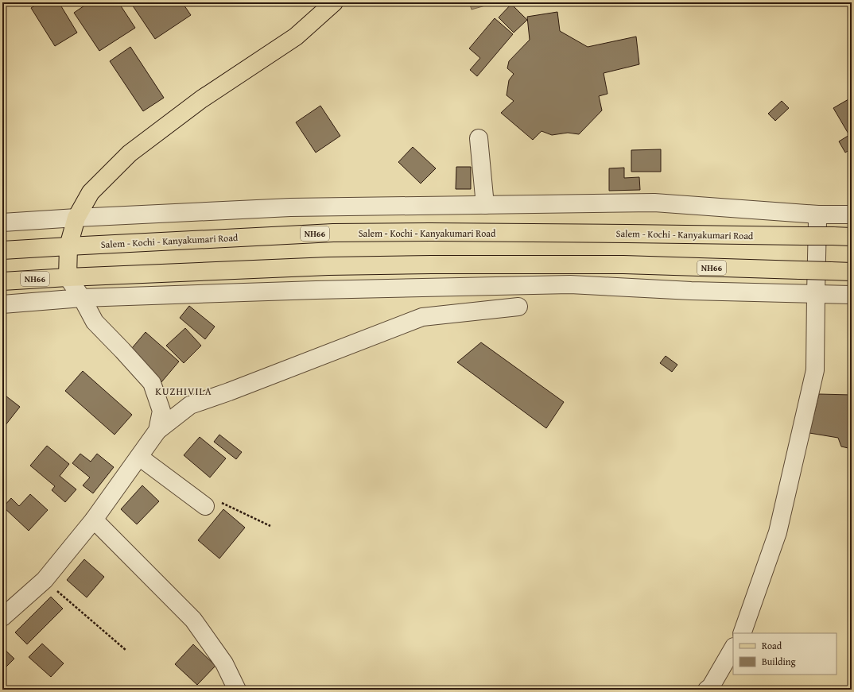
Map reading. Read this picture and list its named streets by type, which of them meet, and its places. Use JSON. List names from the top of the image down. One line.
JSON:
{"streets":{"main road":["Salem - Kochi - Kanyakumari Road","NH66"]},"districts":["KUZHIVILA"],"legend":["Road","Building"]}
